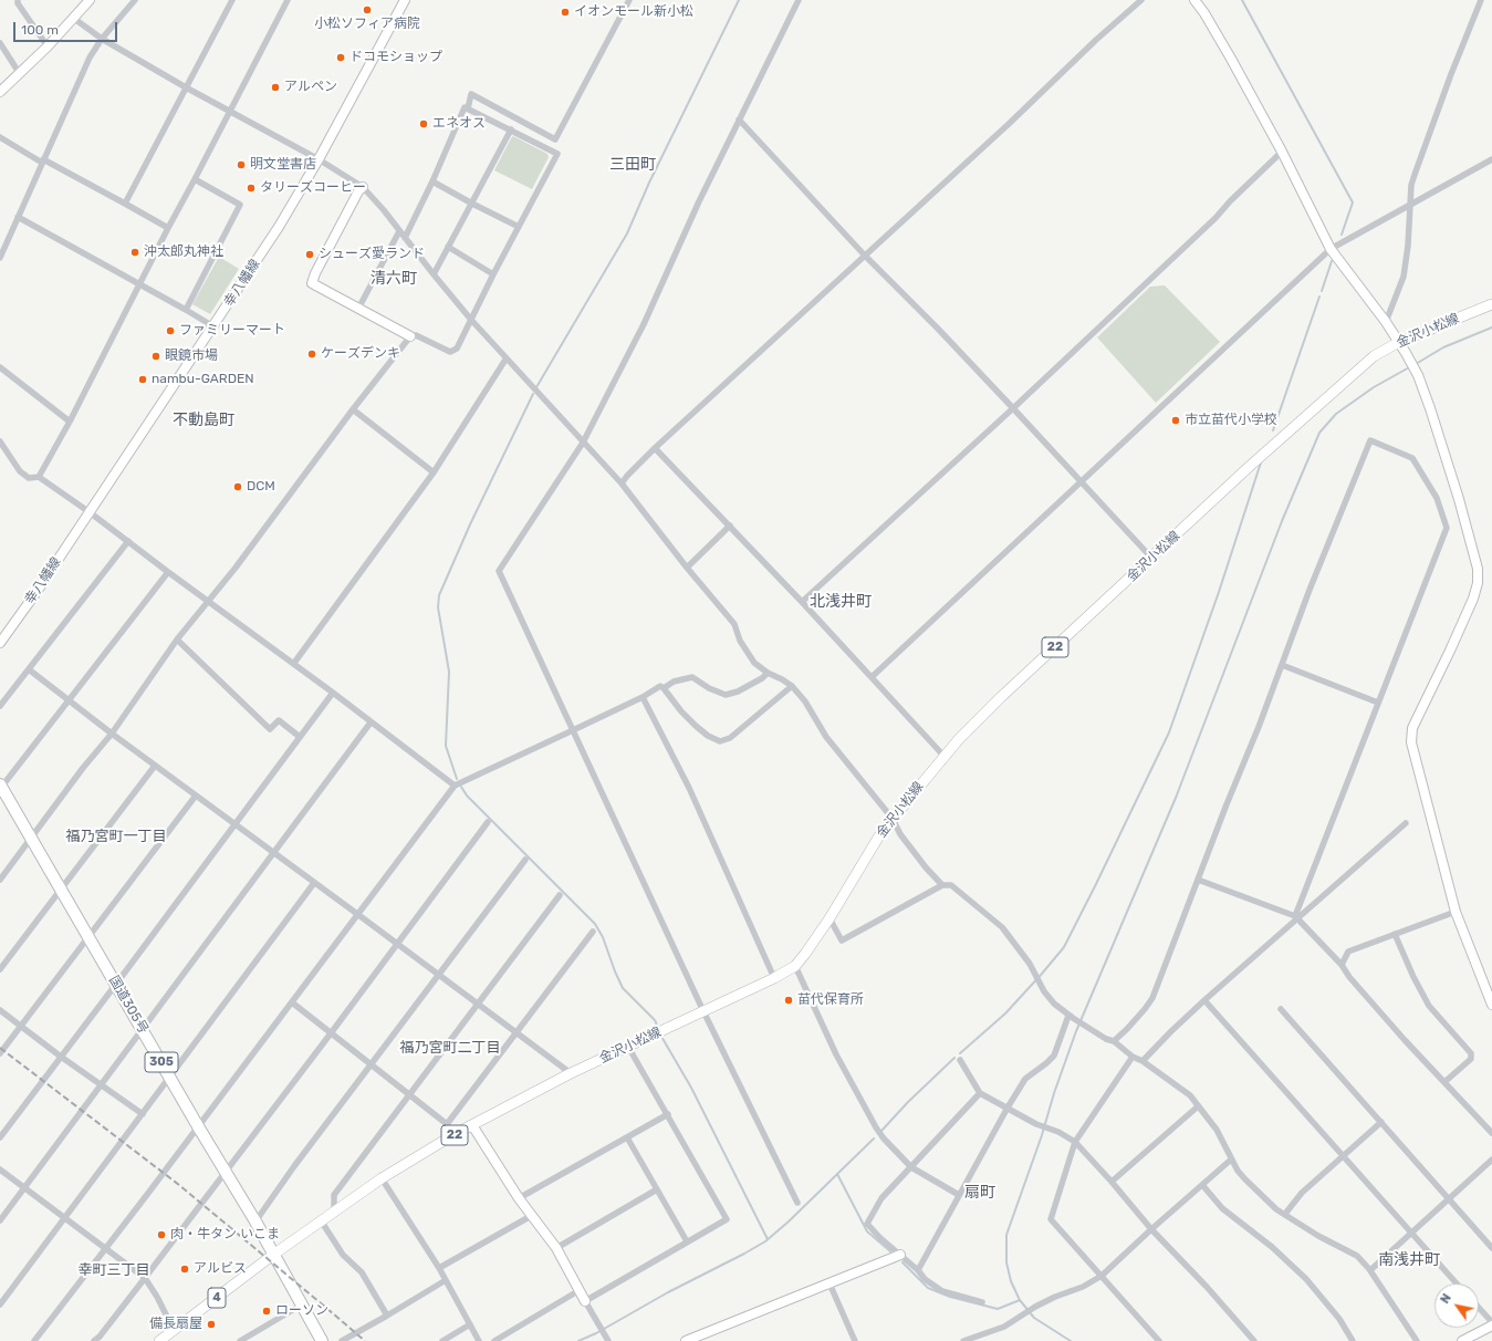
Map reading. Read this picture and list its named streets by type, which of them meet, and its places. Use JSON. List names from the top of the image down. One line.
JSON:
{"streets":{"highway":["国道305号","305"],"main road":["金沢小松線","22","4"],"street":["幸八幡線"]},"crossings":[["金沢小松線","国道305号"],["金沢小松線","4"],["国道305号","4"]],"districts":["三田町","清六町","不動島町","北浅井町","福乃宮町一丁目","福乃宮町二丁目","扇町","南浅井町","幸町三丁目"],"places":["小松ソフィア病院","イオンモール新小松","ドコモショップ","アルペン","エネオス","明文堂書店","タリーズコーヒー","沖太郎丸神社","シューズ愛ランド","ファミリーマート","ケーズデンキ","眼鏡市場","nambu-GARDEN","市立苗代小学校","DCM","苗代保育所","肉・牛タン いこま","アルビス","ローソン","備長扇屋"],"scale_bar":"100 m","north":"top left"}
